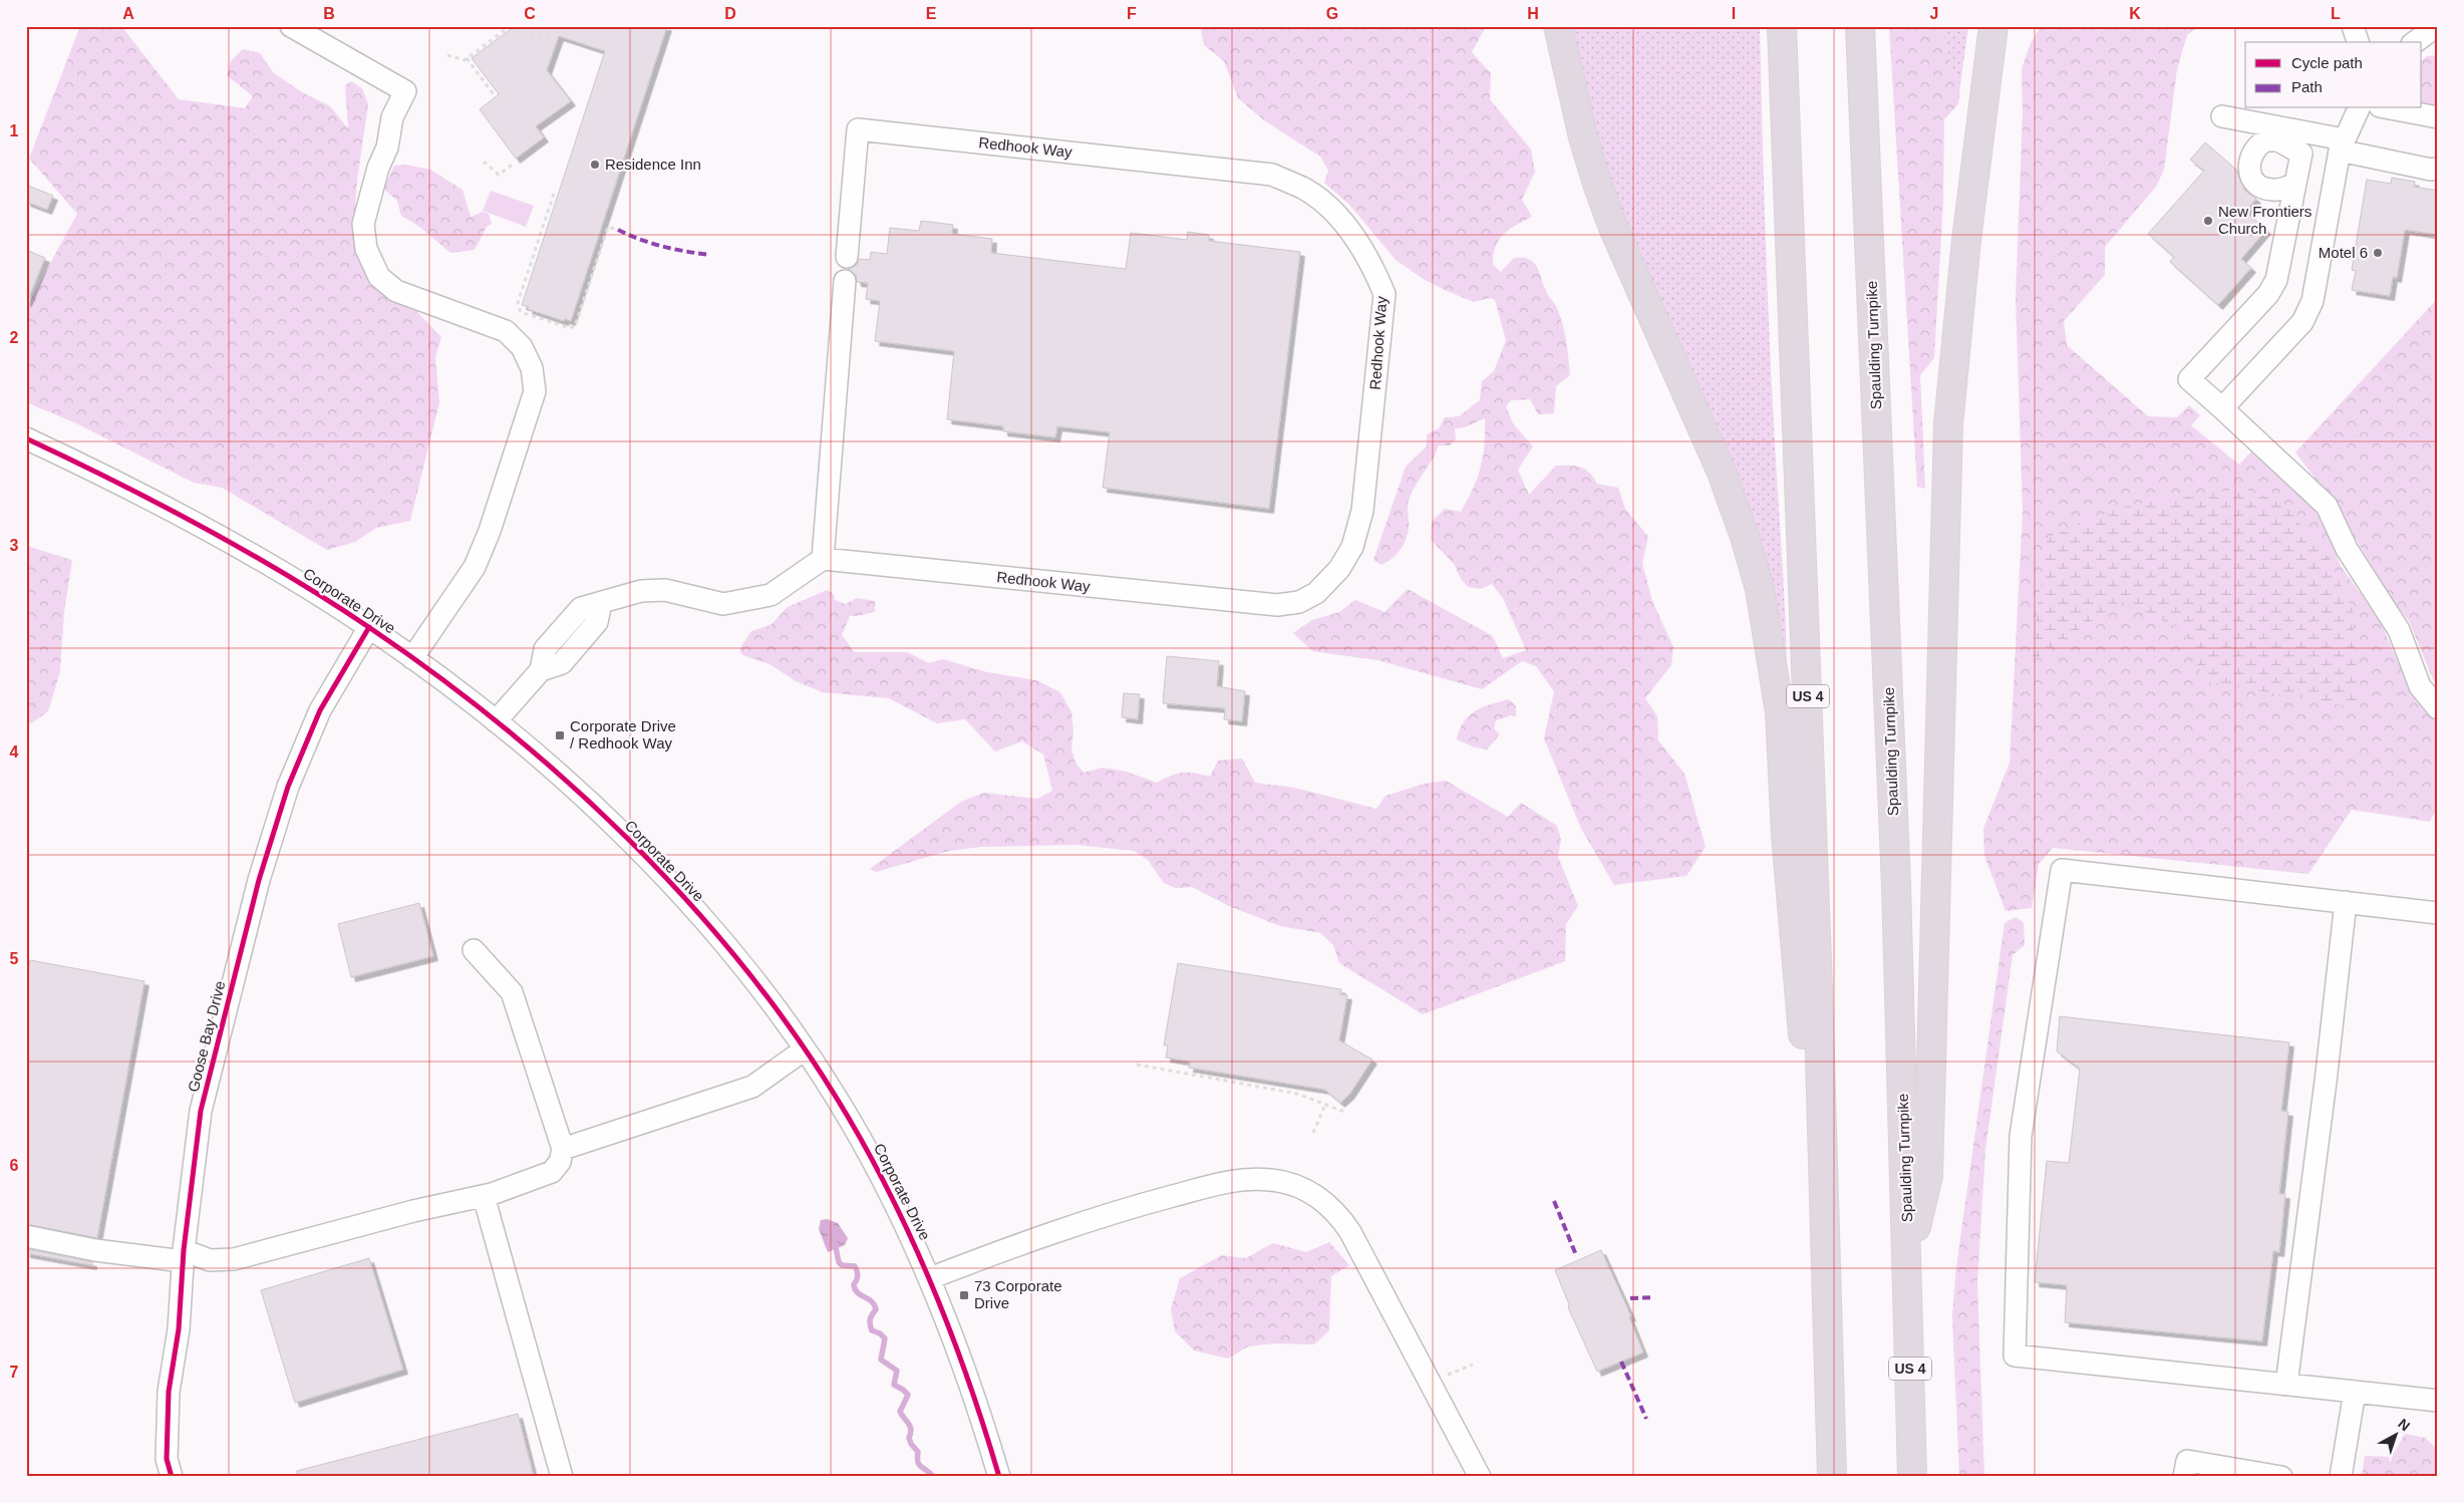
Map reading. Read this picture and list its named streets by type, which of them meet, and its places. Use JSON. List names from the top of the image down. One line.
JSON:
{"streets":{"highway":["Spaulding Turnpike","US 4"],"street":["Redhook Way","Corporate Drive","Goose Bay Drive"]},"crossings":[["Corporate Drive","Goose Bay Drive"]],"places":{"other":["Residence Inn","New Frontiers Church","Motel 6"],"transit":["Corporate Drive / Redhook Way","73 Corporate Drive"]},"legend":["Cycle path","Path"],"north":"top right","grid":{"columns":["A","B","C","D","E","F","G","H","I","J","K","L"],"rows":["1","2","3","4","5","6","7"]}}
